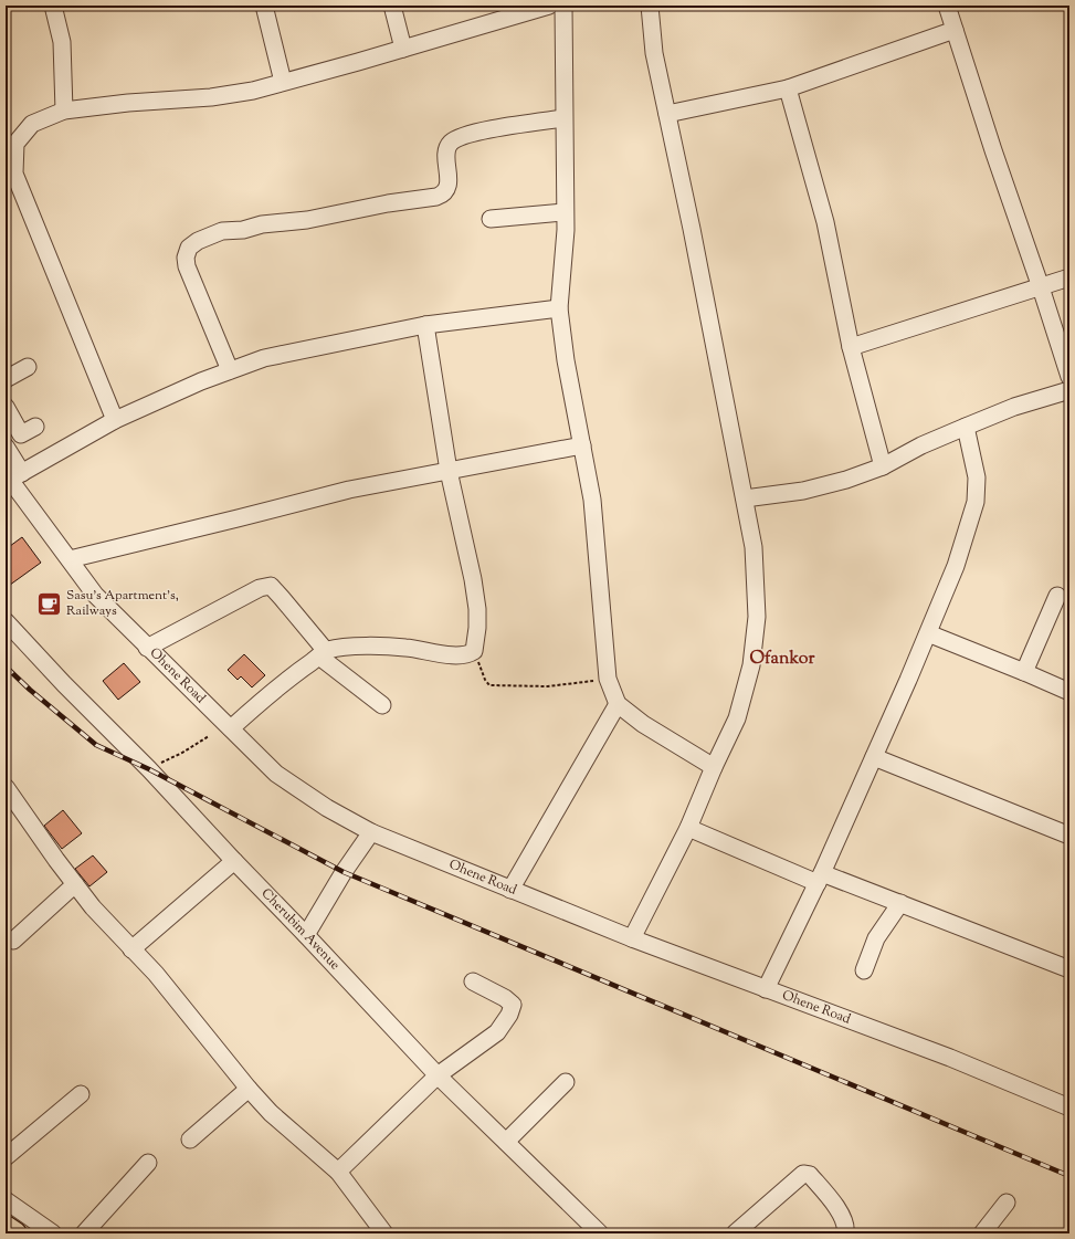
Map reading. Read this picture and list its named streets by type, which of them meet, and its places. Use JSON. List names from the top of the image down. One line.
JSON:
{"streets":{"street":["Ohene Road","Cherubim Avenue"]},"districts":["Ofankor"],"places":{"cafe":["Sasu's Apartment's, Railways"]}}
